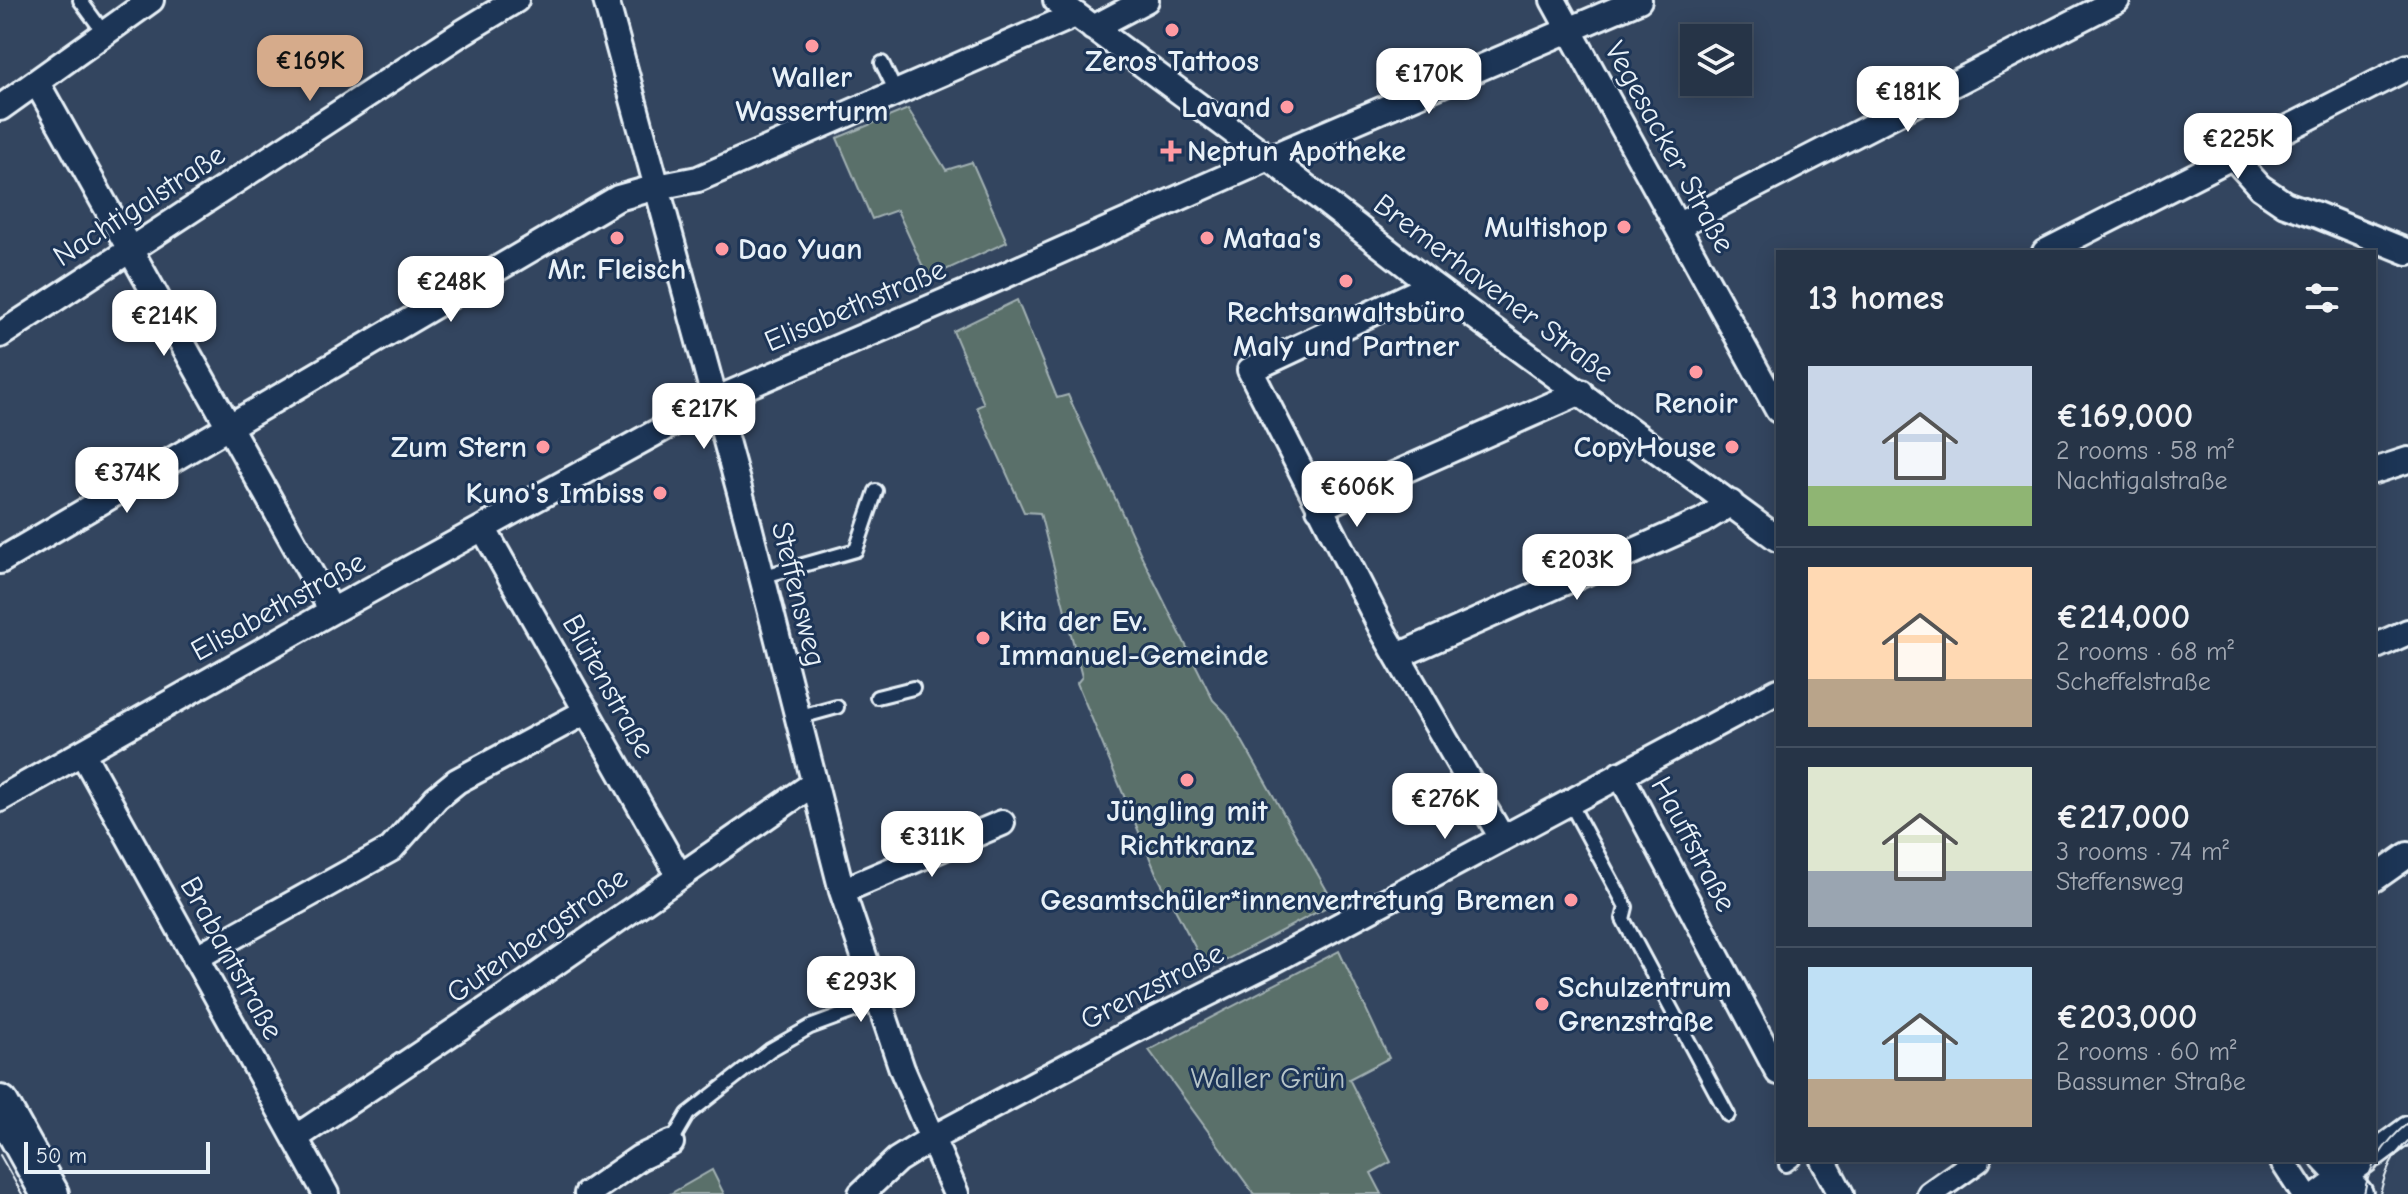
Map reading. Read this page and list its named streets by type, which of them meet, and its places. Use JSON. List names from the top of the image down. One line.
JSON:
{"streets":{"street":["Vegesacker Straße","Nachtigalstraße","Bremerhavener Straße","Elisabethstraße","Steffensweg","Blütenstraße","Hauffstraße","Gutenbergstraße","Brabantstraße","Grenzstraße"]},"crossings":[["Vegesacker Straße","Elisabethstraße"],["Bremerhavener Straße","Elisabethstraße"],["Elisabethstraße","Steffensweg"],["Elisabethstraße","Blütenstraße"],["Elisabethstraße","Brabantstraße"],["Steffensweg","Gutenbergstraße"],["Steffensweg","Grenzstraße"],["Blütenstraße","Gutenbergstraße"],["Hauffstraße","Grenzstraße"],["Gutenbergstraße","Brabantstraße"]],"parks":["Waller Grün"],"places":{"other":["Zeros Tattoos","Waller Wasserturm","Lavand","Multishop","Mr. Fleisch","Mataa's","Dao Yuan","Rechtsanwaltsbüro Maly und Partner","Renoir","Zum Stern","CopyHouse","Kuno's Imbiss","Kita der Ev. Immanuel-Gemeinde","Jüngling mit Richtkranz","Gesamtschüler*innenvertretung Bremen","Schulzentrum Grenzstraße"],"health":["Neptun Apotheke"]},"scale_bar":"50 m","page":{"price":["€169K","€170K","€181K","€225K","€248K","€214K","€217K","€374K","€606K","€203K","€276K","€311K","€293K"],"heading":"13 homes","list":[{"name":"€169,000","note":"2 rooms · 58 m² · Nachtigalstraße"},{"name":"€214,000","note":"2 rooms · 68 m² · Scheffelstraße"},{"name":"€217,000","note":"3 rooms · 74 m² · Steffensweg"},{"name":"€203,000","note":"2 rooms · 60 m² · Bassumer Straße"}],"scale":"50 m"}}
